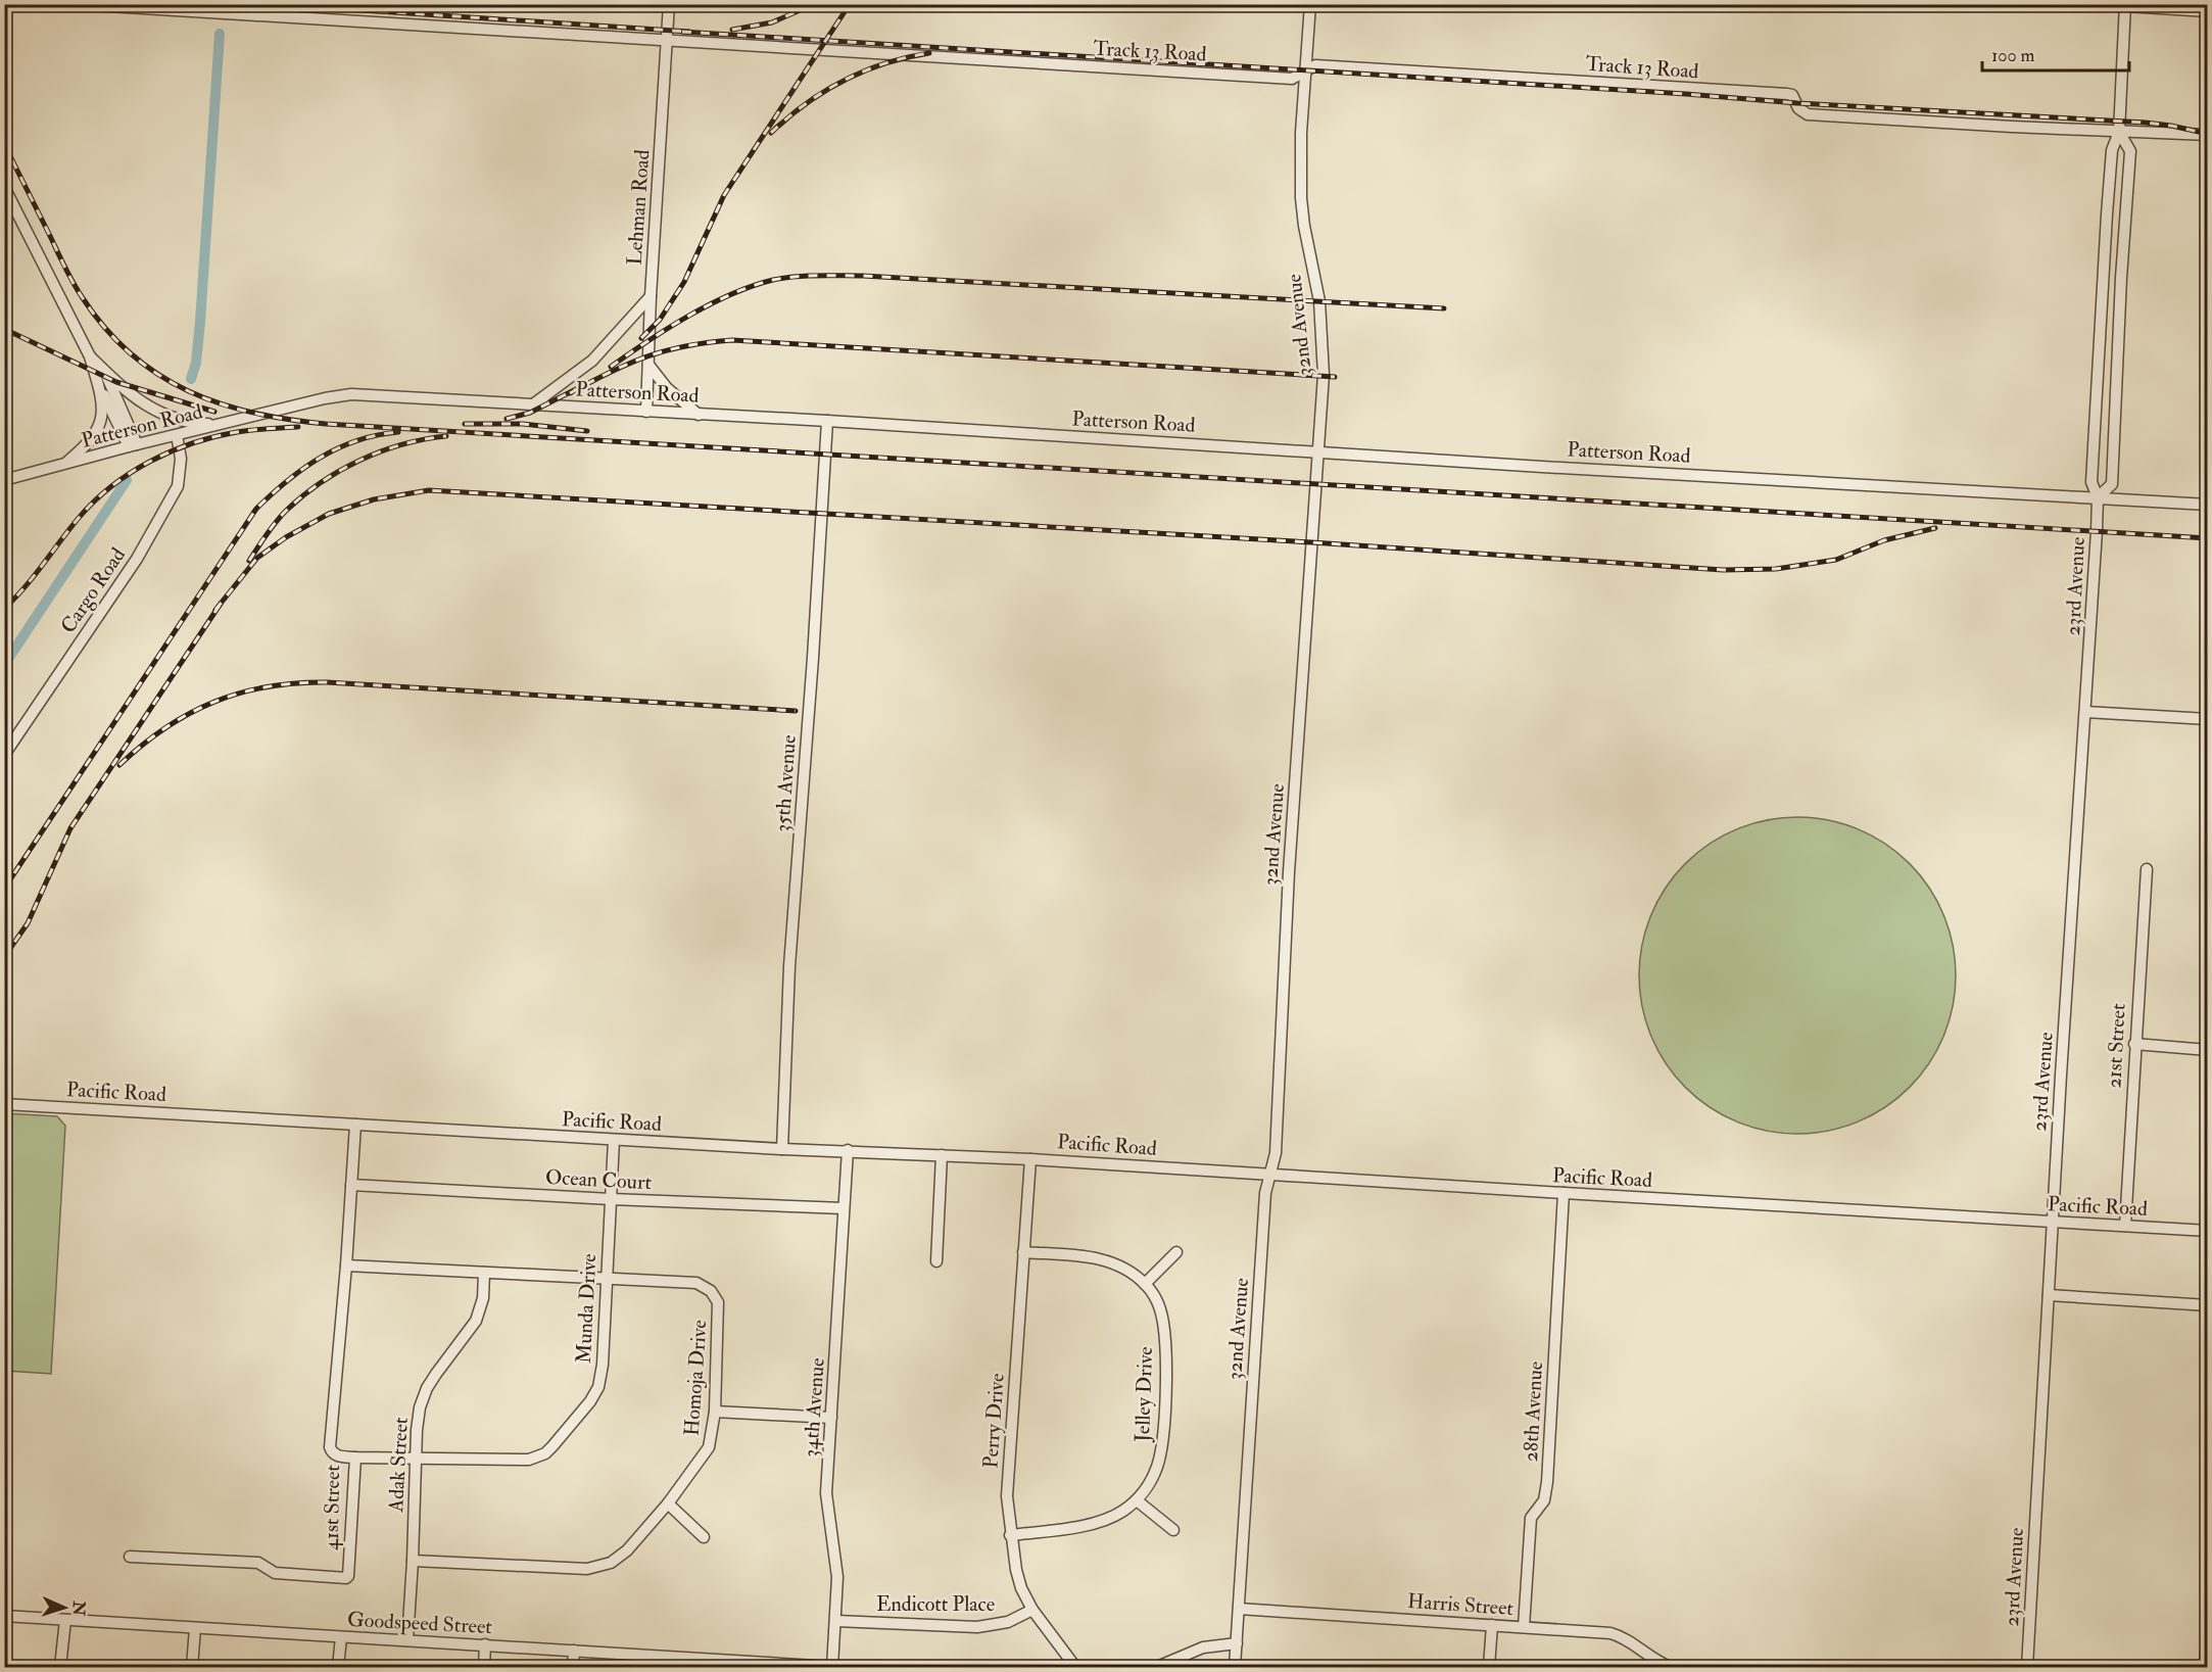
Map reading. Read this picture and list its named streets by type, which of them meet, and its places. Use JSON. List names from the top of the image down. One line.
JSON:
{"streets":{"street":["Track 13 Road","Lehman Road","32nd Avenue","Patterson Road","23rd Avenue","Cargo Road","35th Avenue","21st Street","Pacific Road","Ocean Court","Munda Drive","Homoja Drive","Jelley Drive","34th Avenue","28th Avenue","Perry Drive","Adak Street","41st Street","Endicott Place","Harris Street","Goodspeed Street"]},"crossings":[["Track 13 Road","Lehman Road"],["Track 13 Road","32nd Avenue"],["Track 13 Road","23rd Avenue"],["Lehman Road","Patterson Road"],["32nd Avenue","Patterson Road"],["32nd Avenue","Pacific Road"],["32nd Avenue","Harris Street"],["Patterson Road","23rd Avenue"],["Patterson Road","Cargo Road"],["Patterson Road","35th Avenue"],["23rd Avenue","Pacific Road"],["35th Avenue","Pacific Road"],["21st Street","Pacific Road"],["Pacific Road","Munda Drive"],["Pacific Road","34th Avenue"],["Pacific Road","28th Avenue"],["Pacific Road","Perry Drive"],["Pacific Road","41st Street"],["Ocean Court","Munda Drive"],["Ocean Court","34th Avenue"],["Ocean Court","41st Street"],["Munda Drive","Homoja Drive"],["Munda Drive","Adak Street"],["Munda Drive","41st Street"],["Homoja Drive","Adak Street"],["Homoja Drive","41st Street"],["Jelley Drive","Perry Drive"],["34th Avenue","Endicott Place"],["34th Avenue","Goodspeed Street"],["28th Avenue","Harris Street"],["Perry Drive","Endicott Place"],["Adak Street","Goodspeed Street"]],"scale_bar":"100 m","north":"right"}
